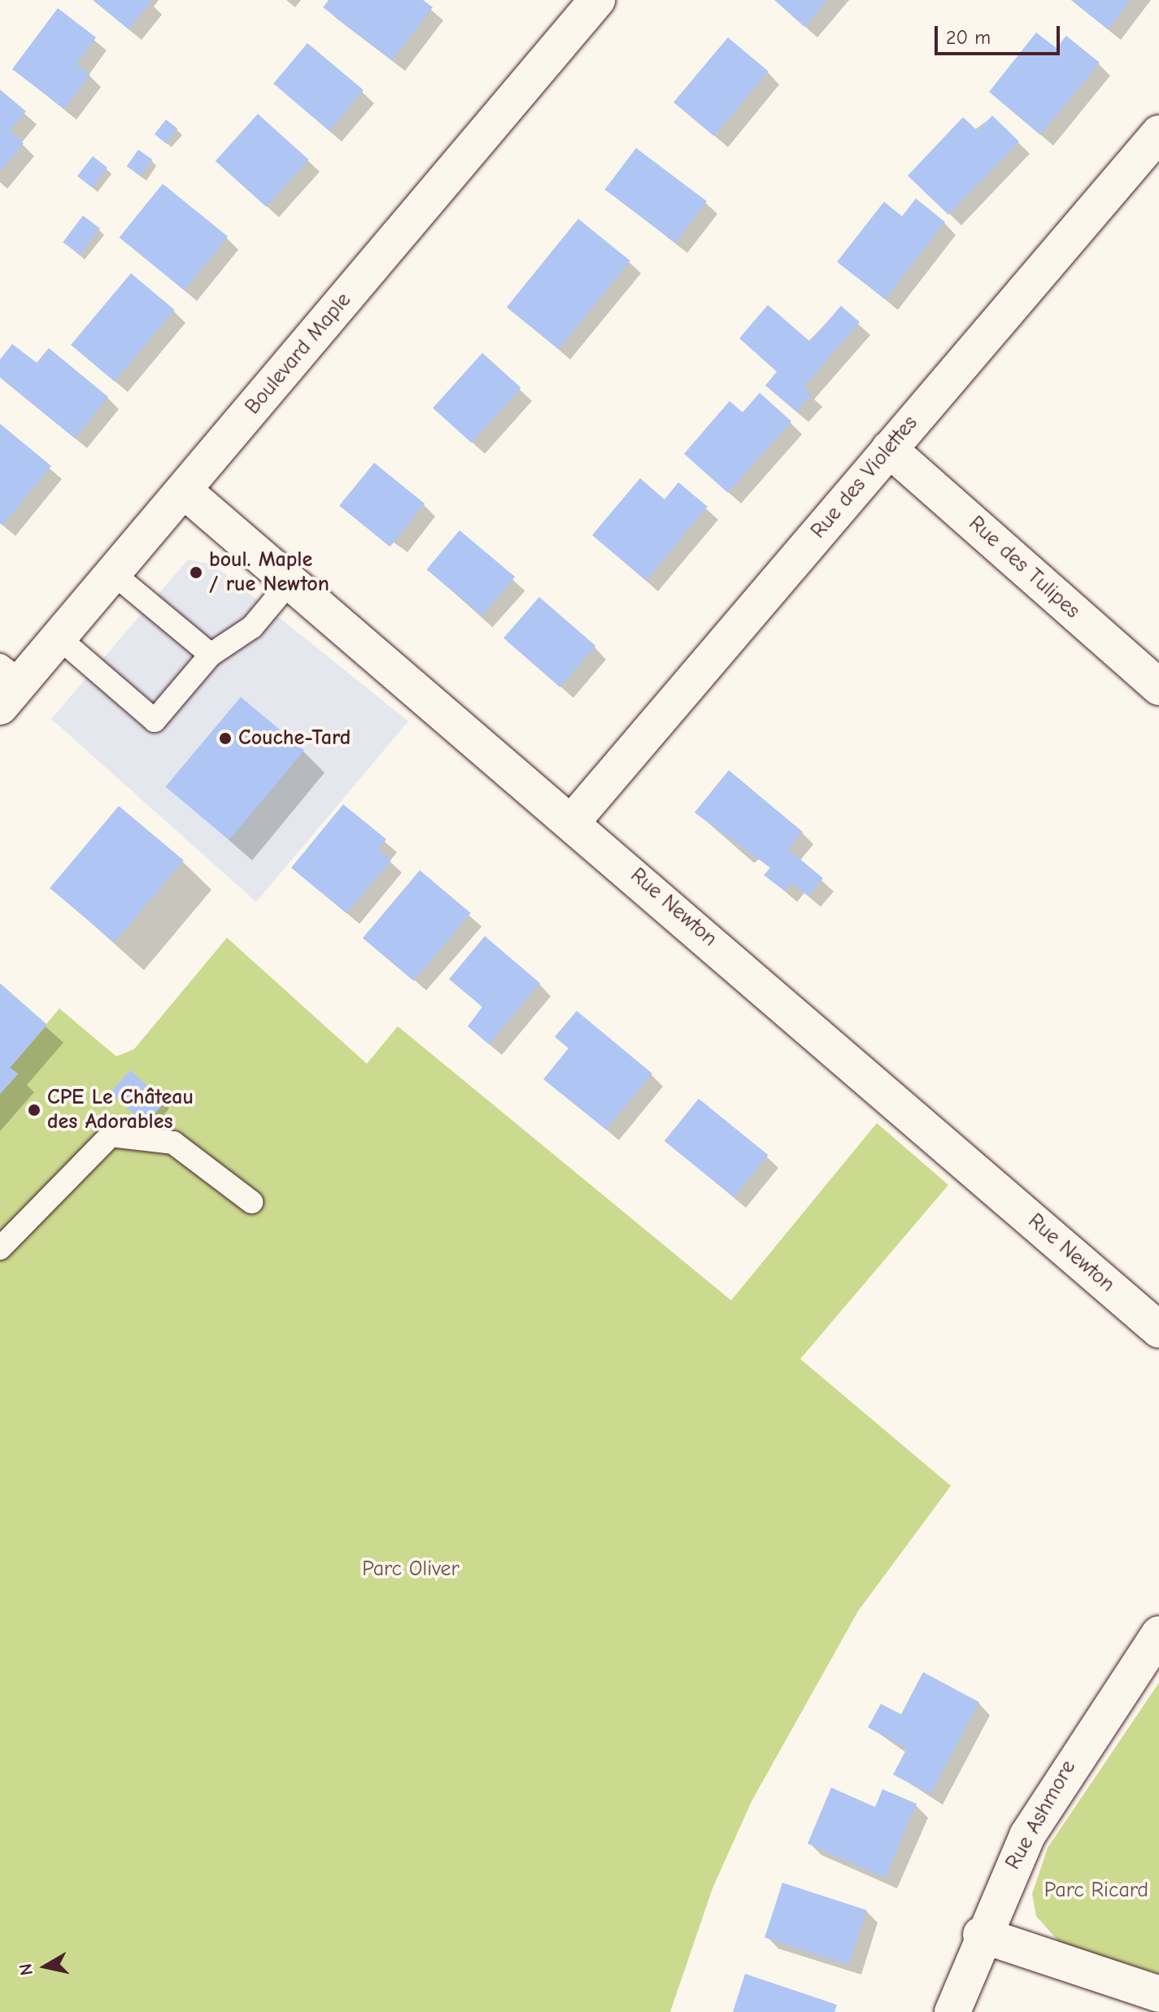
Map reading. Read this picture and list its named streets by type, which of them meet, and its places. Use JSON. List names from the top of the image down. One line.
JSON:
{"streets":{"street":["Boulevard Maple","Rue des Violettes","Rue des Tulipes","Rue Newton","Rue Ashmore"]},"crossings":[["Boulevard Maple","Rue Newton"],["Rue des Violettes","Rue des Tulipes"],["Rue des Violettes","Rue Newton"]],"parks":["Parc Oliver","Parc Ricard"],"places":["boul. Maple / rue Newton","Couche-Tard","CPE Le Château des Adorables"],"scale_bar":"20 m","north":"left"}
